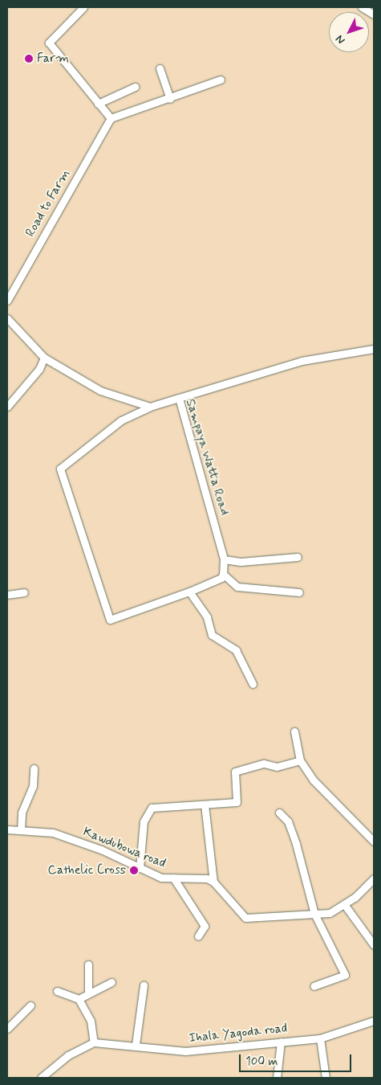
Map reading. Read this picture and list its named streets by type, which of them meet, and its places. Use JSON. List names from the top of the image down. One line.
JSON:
{"streets":{"street":["Road to Farm","Sampaya Watta Road","Kawdubowa road","Ihala Yagoda road"]},"places":["Farm","Cathelic Cross"],"scale_bar":"100 m","north":"bottom left"}
